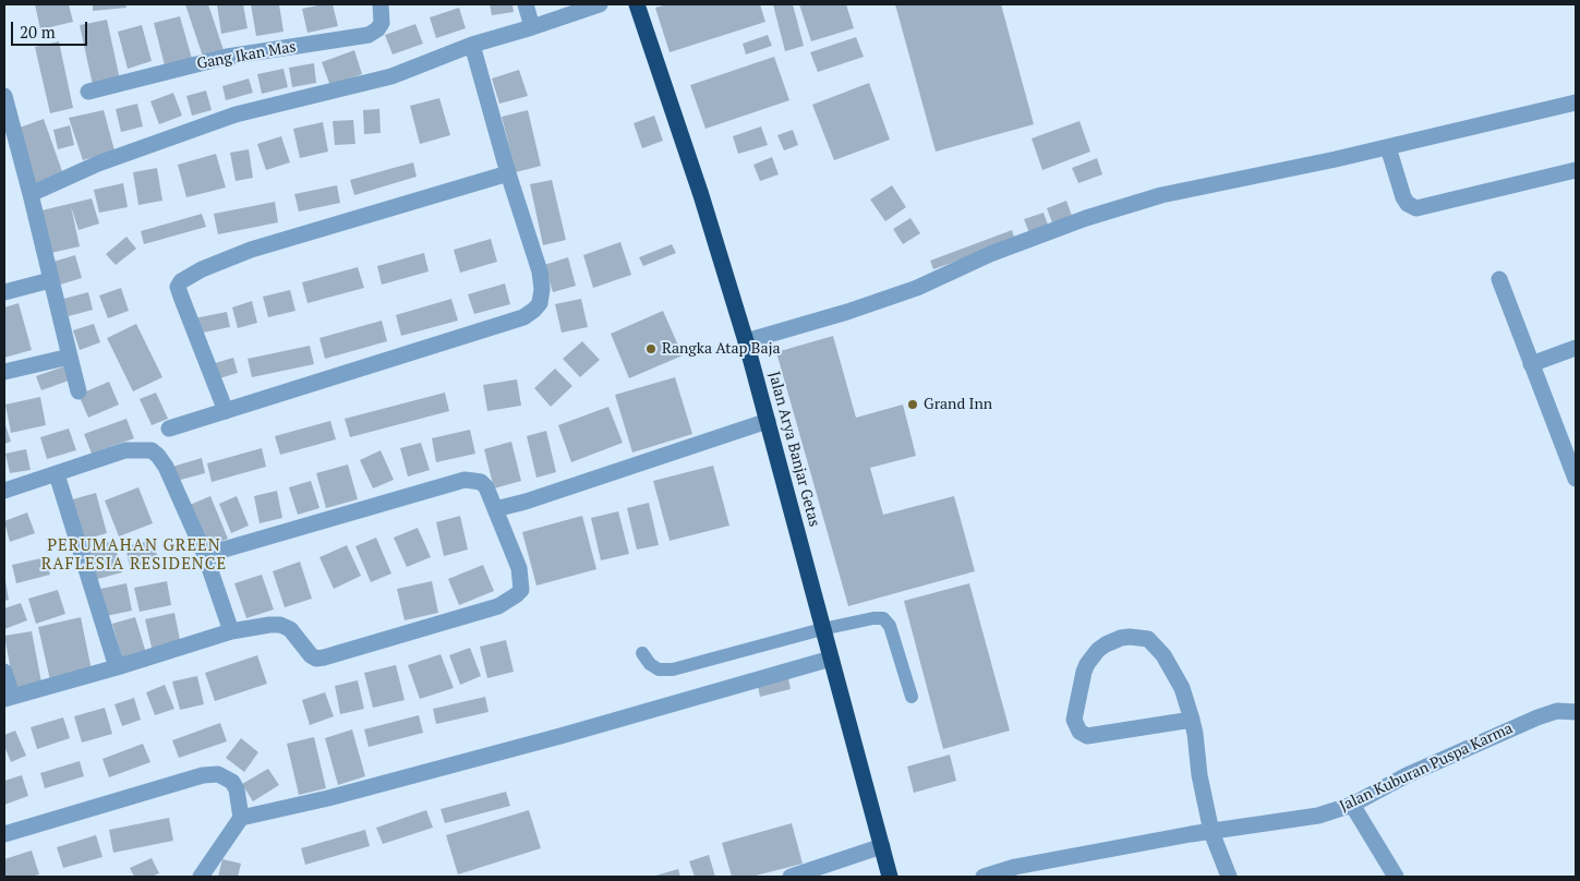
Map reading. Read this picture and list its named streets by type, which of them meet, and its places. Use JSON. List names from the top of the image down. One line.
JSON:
{"streets":{"highway":["Jalan Arya Banjar Getas"],"street":["Gang Ikan Mas","Jalan Kuburan Puspa Karma"]},"districts":["PERUMAHAN GREEN RAFLESIA RESIDENCE"],"places":["Rangka Atap Baja","Grand Inn"],"scale_bar":"20 m"}
